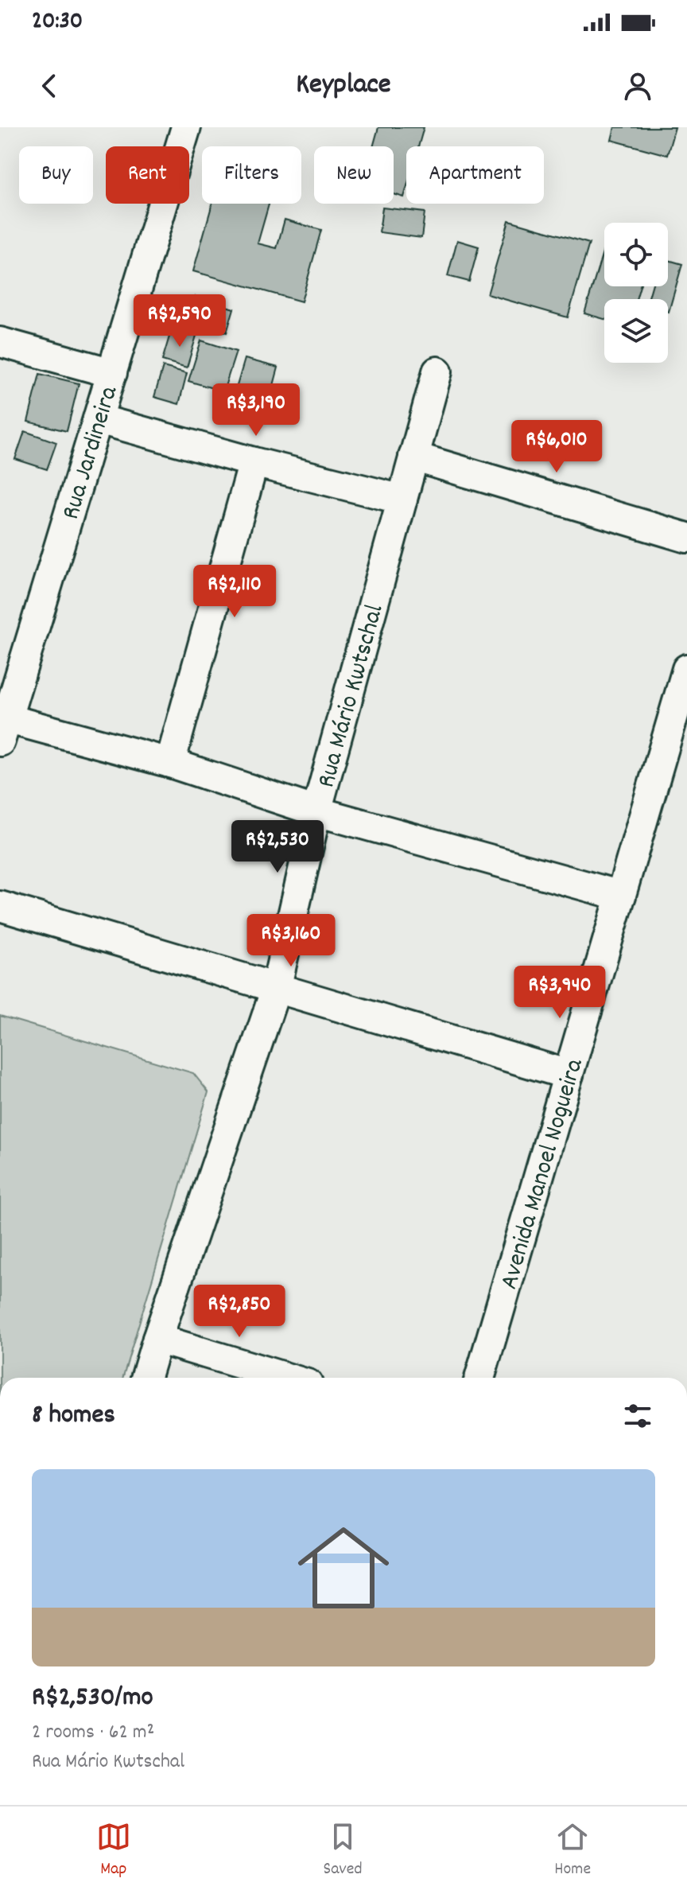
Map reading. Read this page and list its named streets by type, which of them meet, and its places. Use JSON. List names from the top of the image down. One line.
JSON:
{"streets":{"street":["Rua Jardineira","Rua Mário Kwtschal","Avenida Manoel Nogueira"]},"page":{"status":"20:30","header":"Keyplace","chip":["Buy","Rent","Filters","New","Apartment"],"price":["R$2,590","R$3,190","R$6,010","R$2,110","R$2,530","R$3,160","R$3,940","R$2,850"],"heading":"8 homes","list":[{"name":"R$2,530/mo","note":"2 rooms · 62 m² · Rua Mário Kwtschal"}],"tabs":["Map","Saved","Home"]}}
